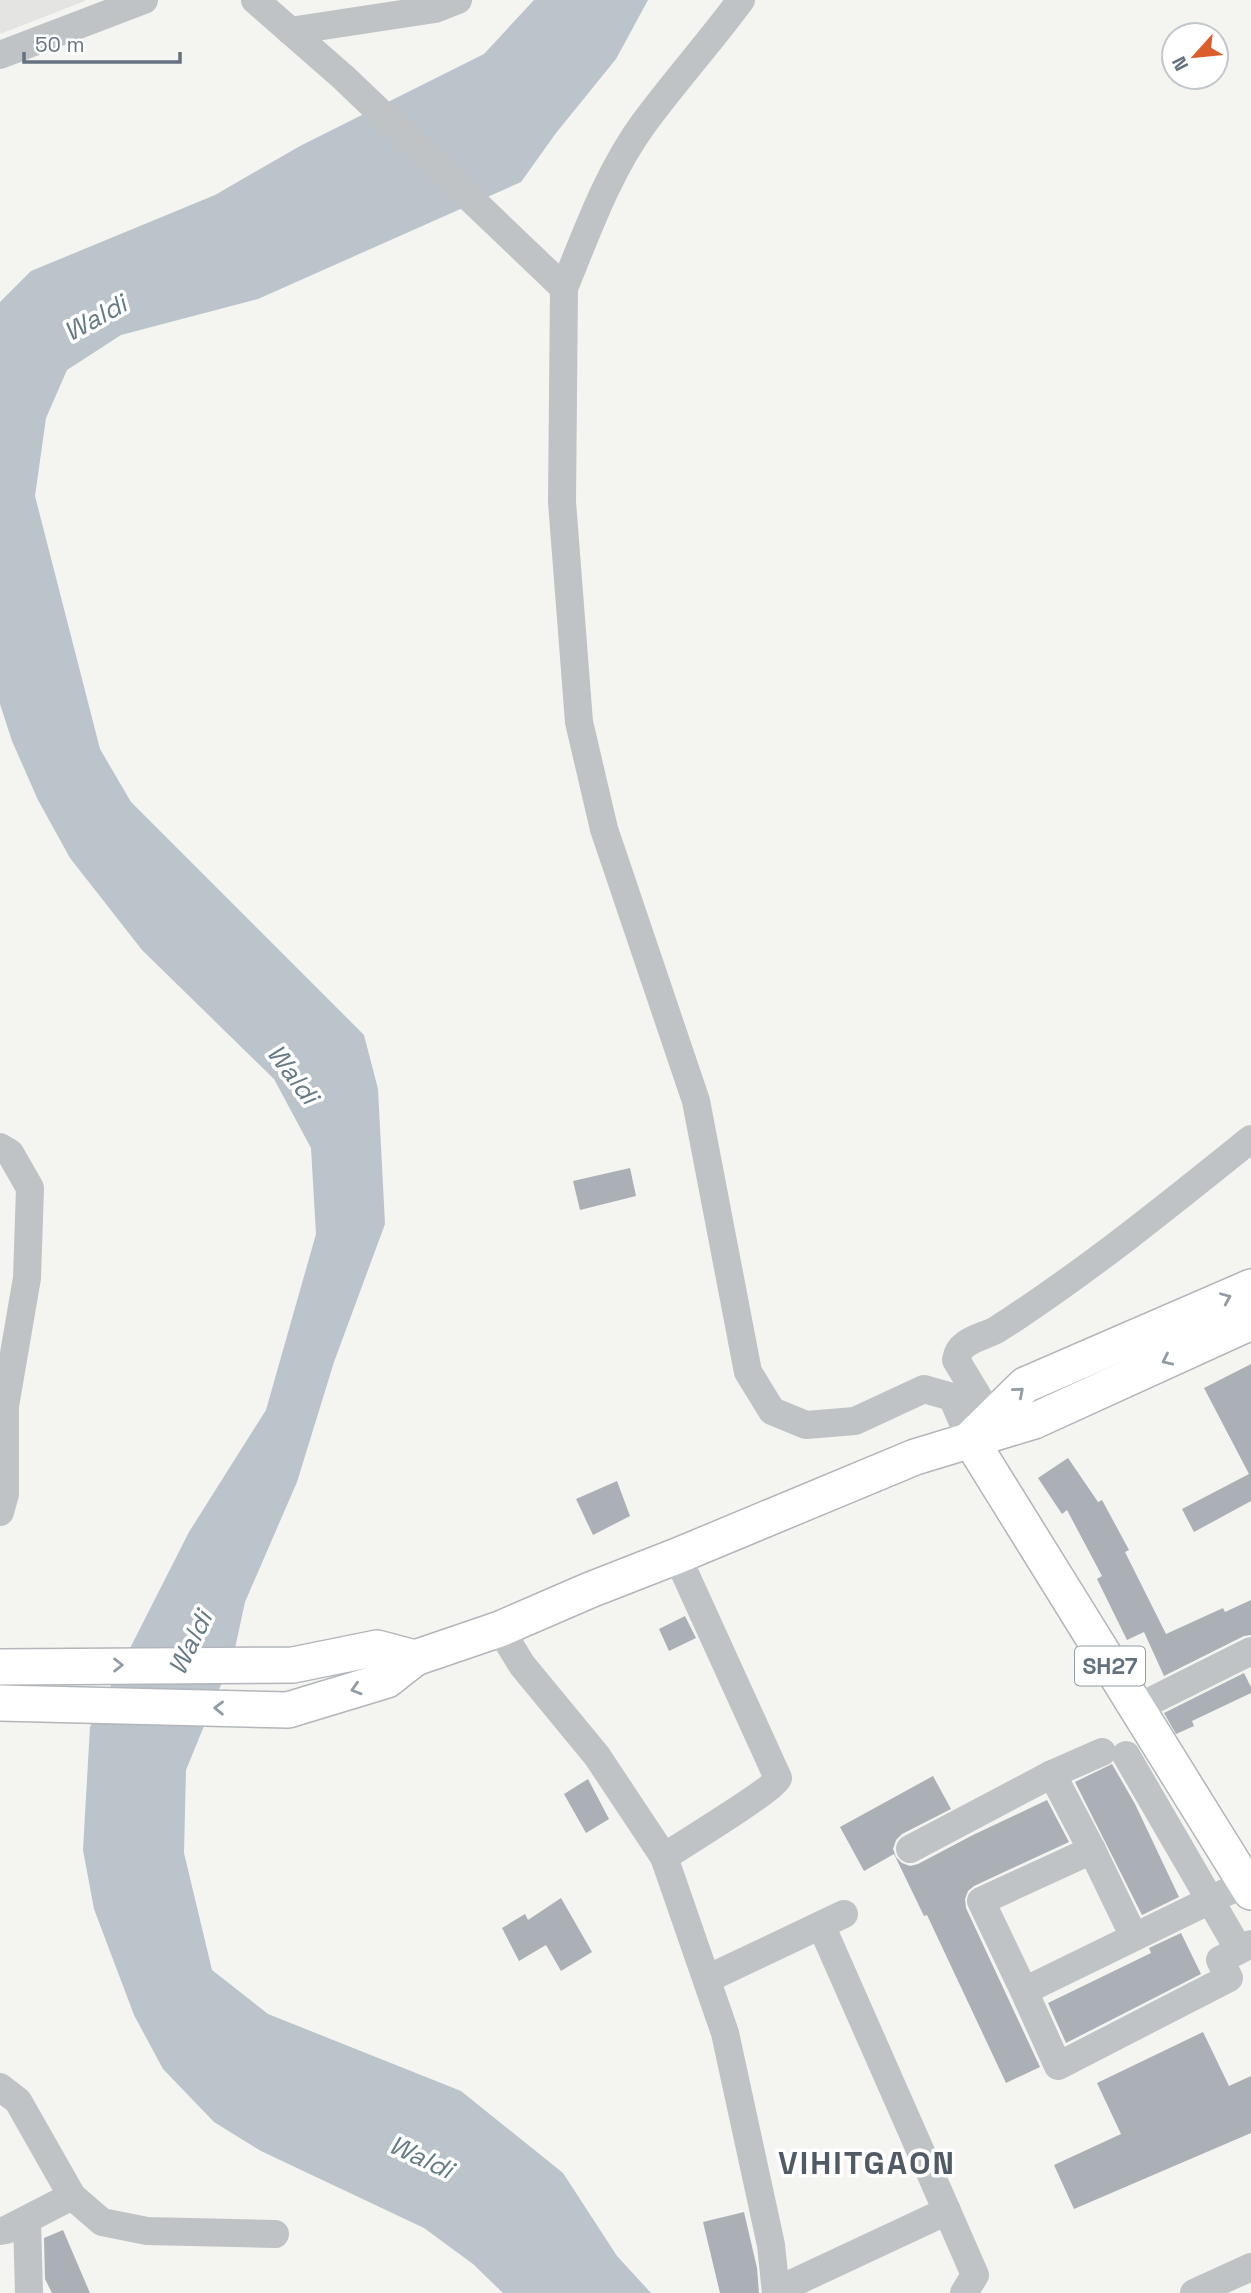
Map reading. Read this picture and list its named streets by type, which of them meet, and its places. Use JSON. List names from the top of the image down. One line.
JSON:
{"streets":{"main road":["SH27"]},"districts":["VIHITGAON"],"water":["Waldi"],"scale_bar":"50 m","north":"bottom left"}
